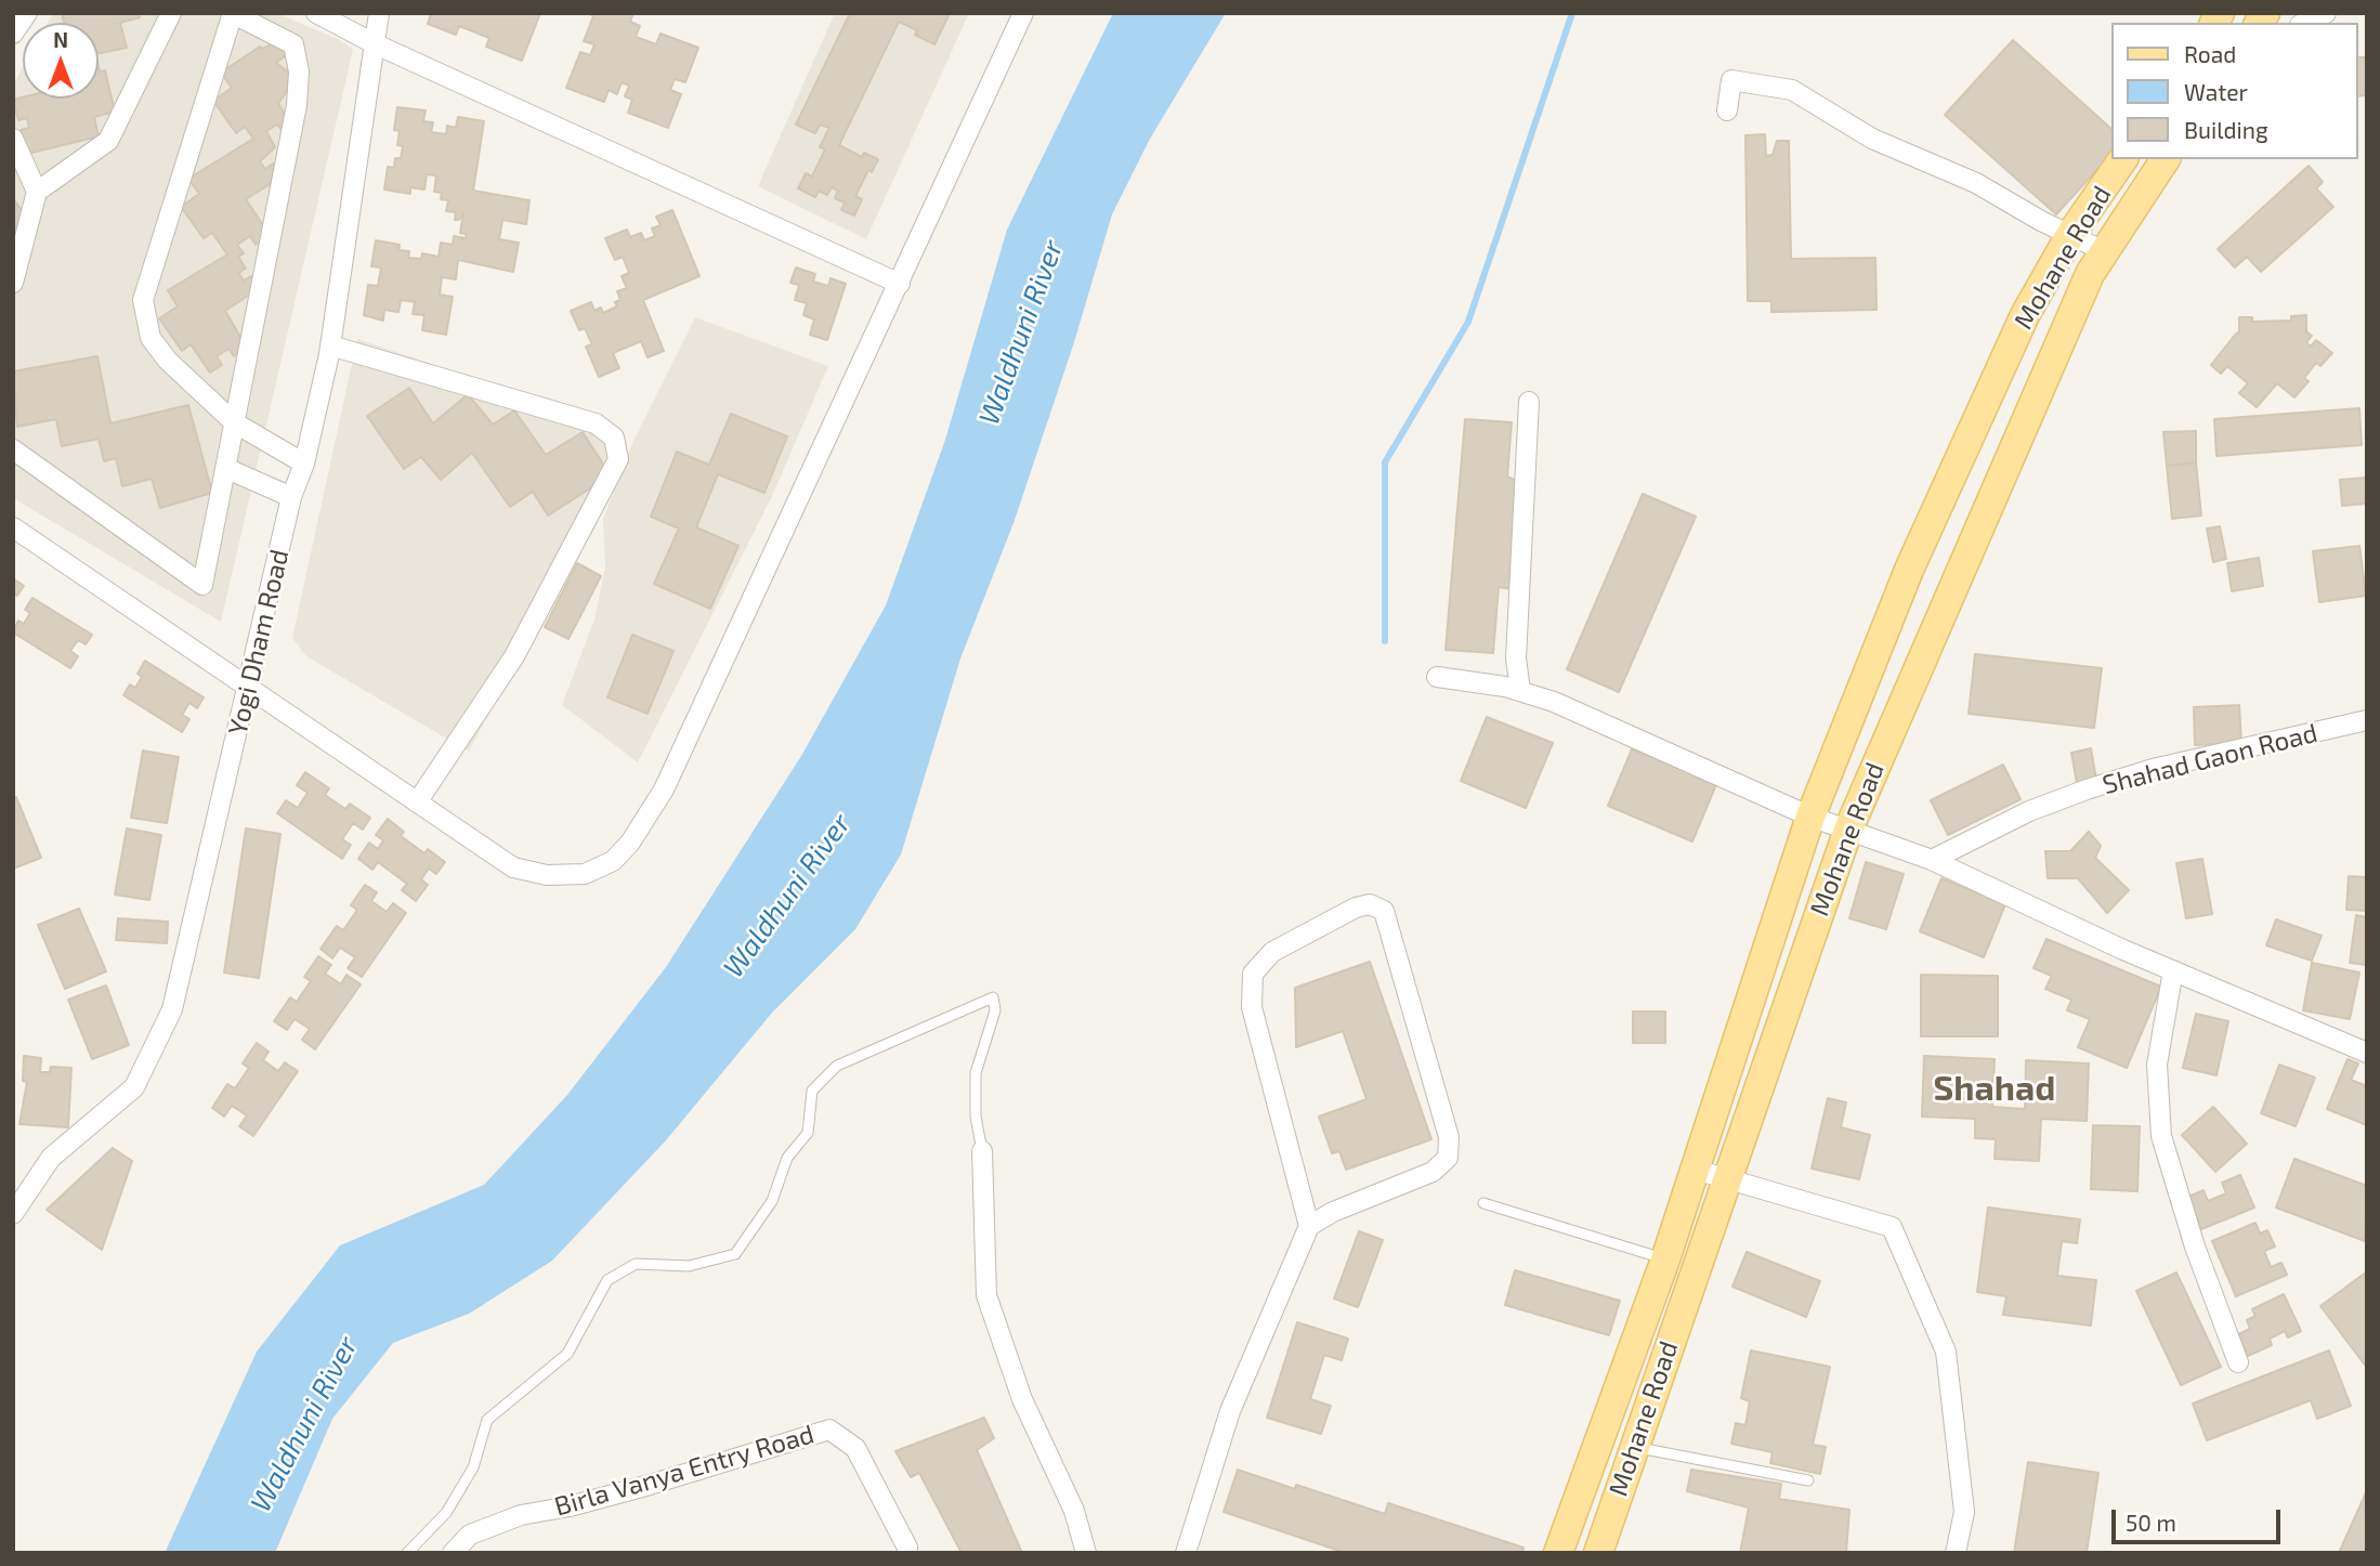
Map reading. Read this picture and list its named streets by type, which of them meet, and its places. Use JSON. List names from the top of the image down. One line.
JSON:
{"streets":{"main road":["Mohane Road"],"street":["Yogi Dham Road","Shahad Gaon Road","Birla Vanya Entry Road"]},"districts":["Shahad"],"water":["Waldhuni River"],"legend":["Road","Water","Building"],"scale_bar":"50 m","north":"top"}
